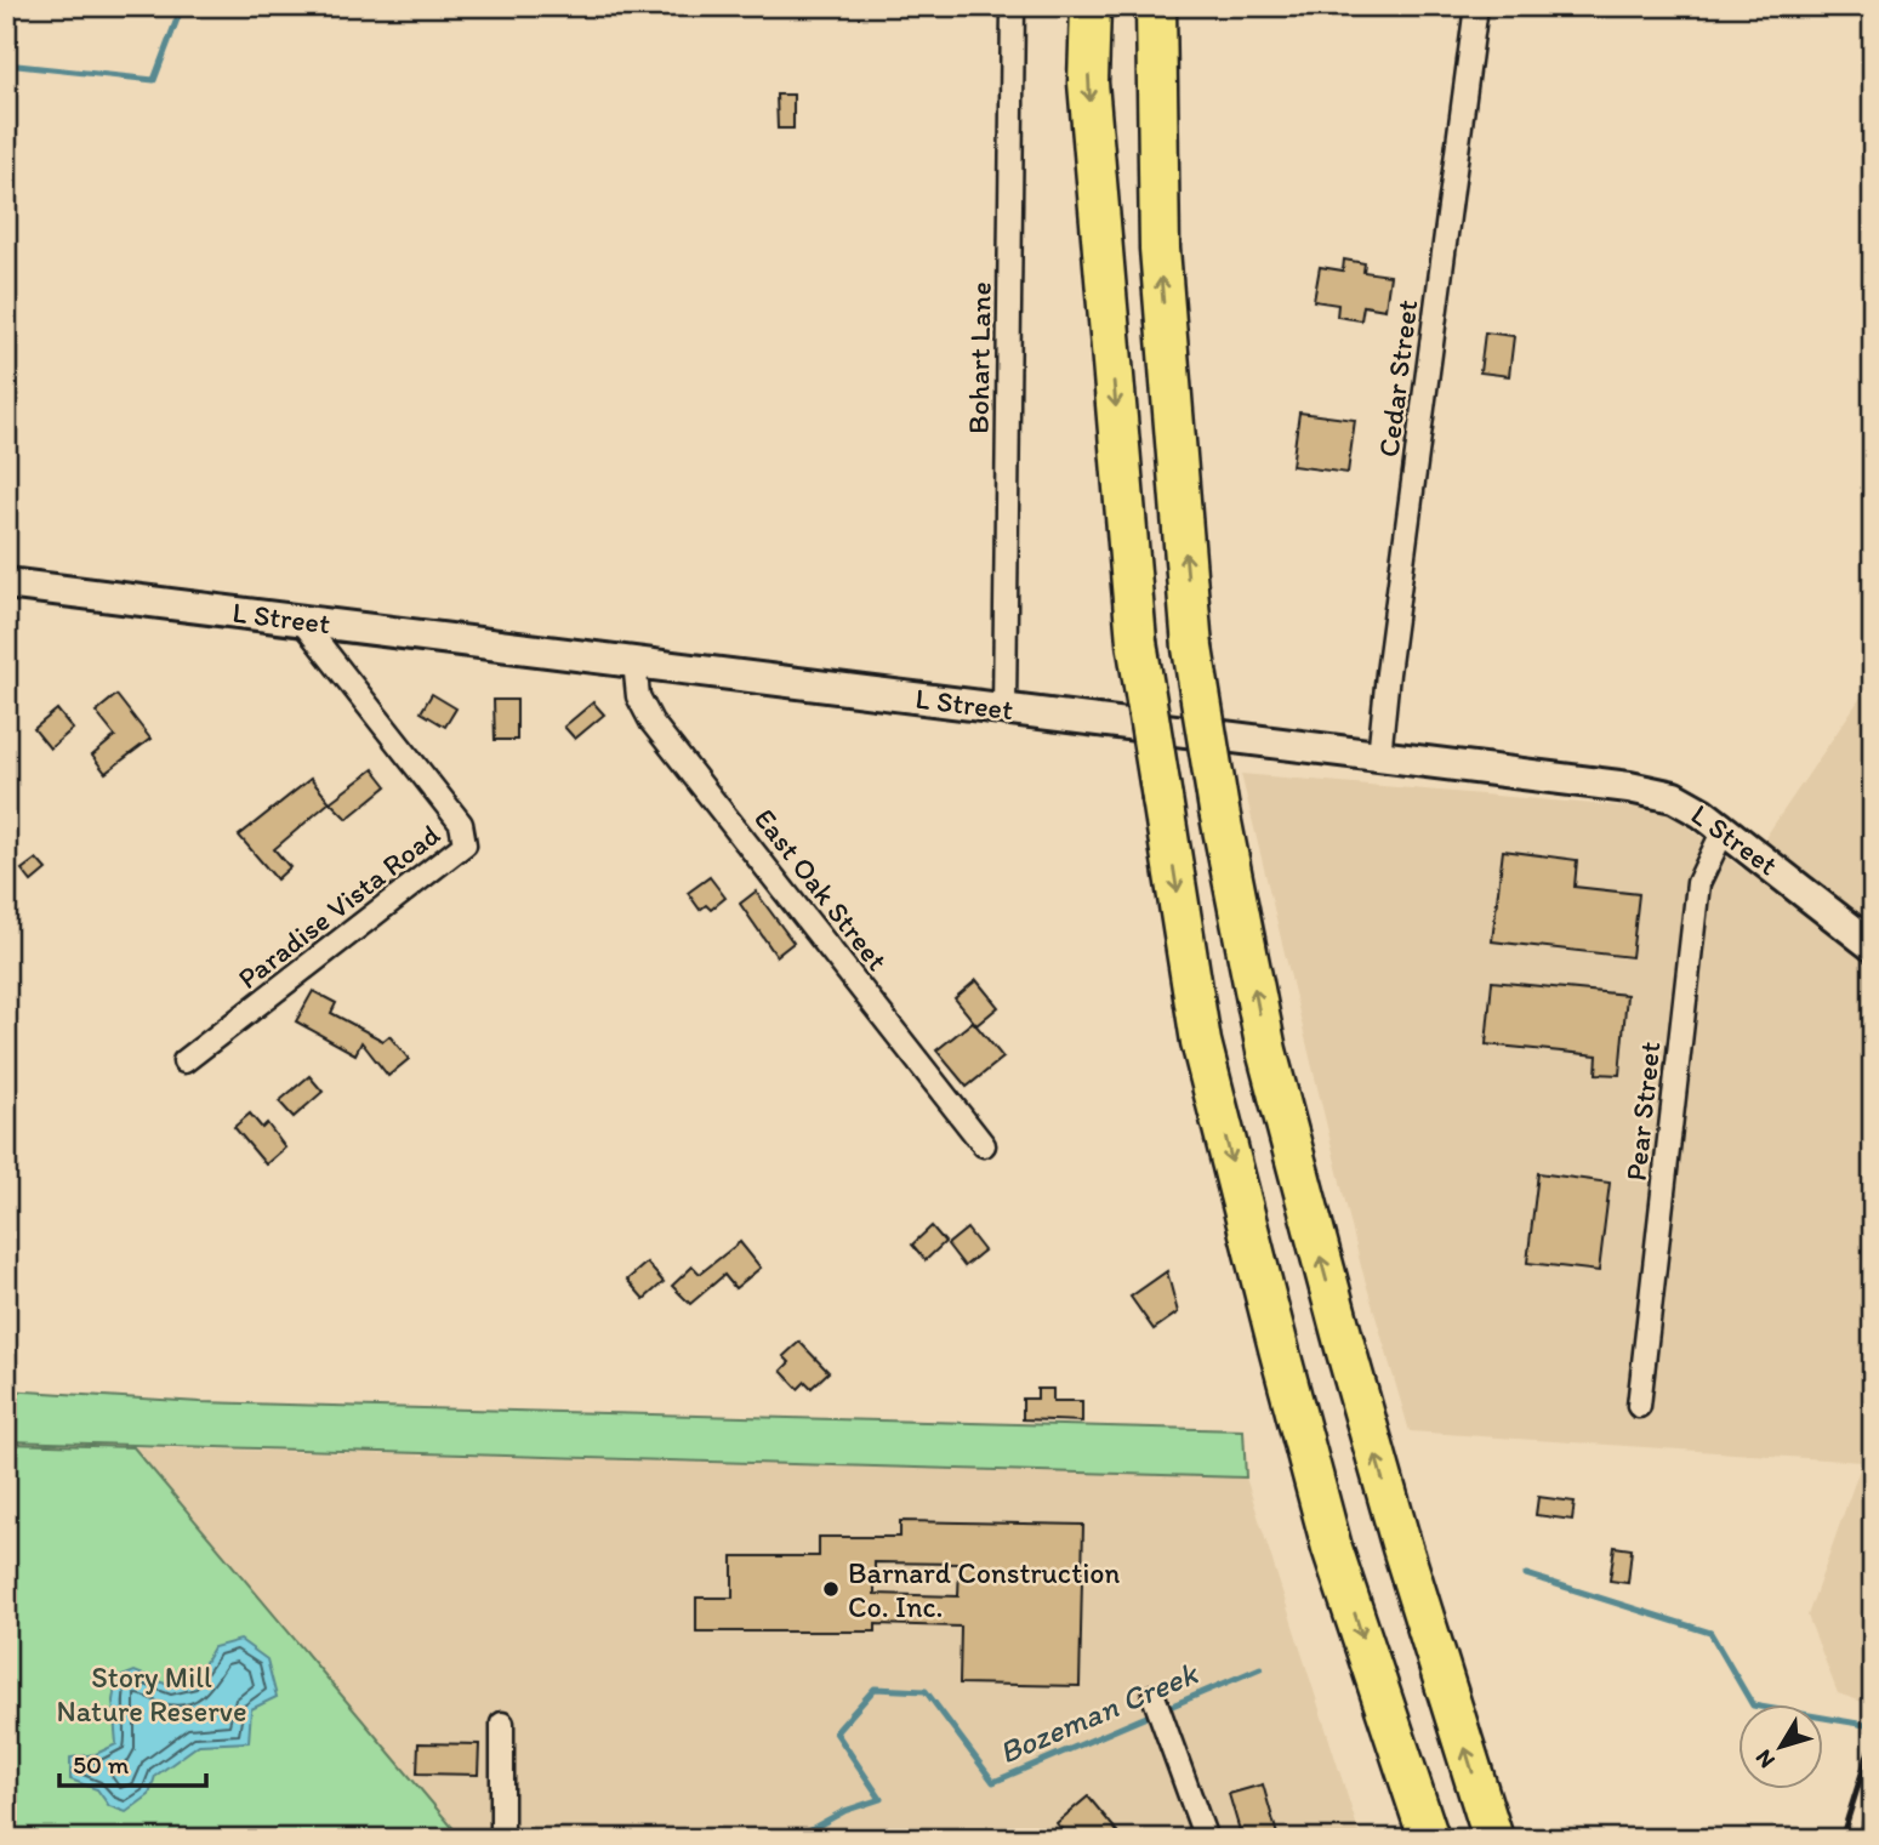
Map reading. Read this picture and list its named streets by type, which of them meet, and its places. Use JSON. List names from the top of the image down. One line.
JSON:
{"streets":{"street":["Bohart Lane","Cedar Street","L Street","East Oak Street","Paradise Vista Road","Pear Street"]},"crossings":[["Bohart Lane","L Street"],["Cedar Street","L Street"],["L Street","East Oak Street"],["L Street","Paradise Vista Road"],["L Street","Pear Street"]],"water":["Bozeman Creek"],"parks":["Story Mill Nature Reserve"],"places":["Barnard Construction Co. Inc."],"scale_bar":"50 m","north":"bottom left"}
